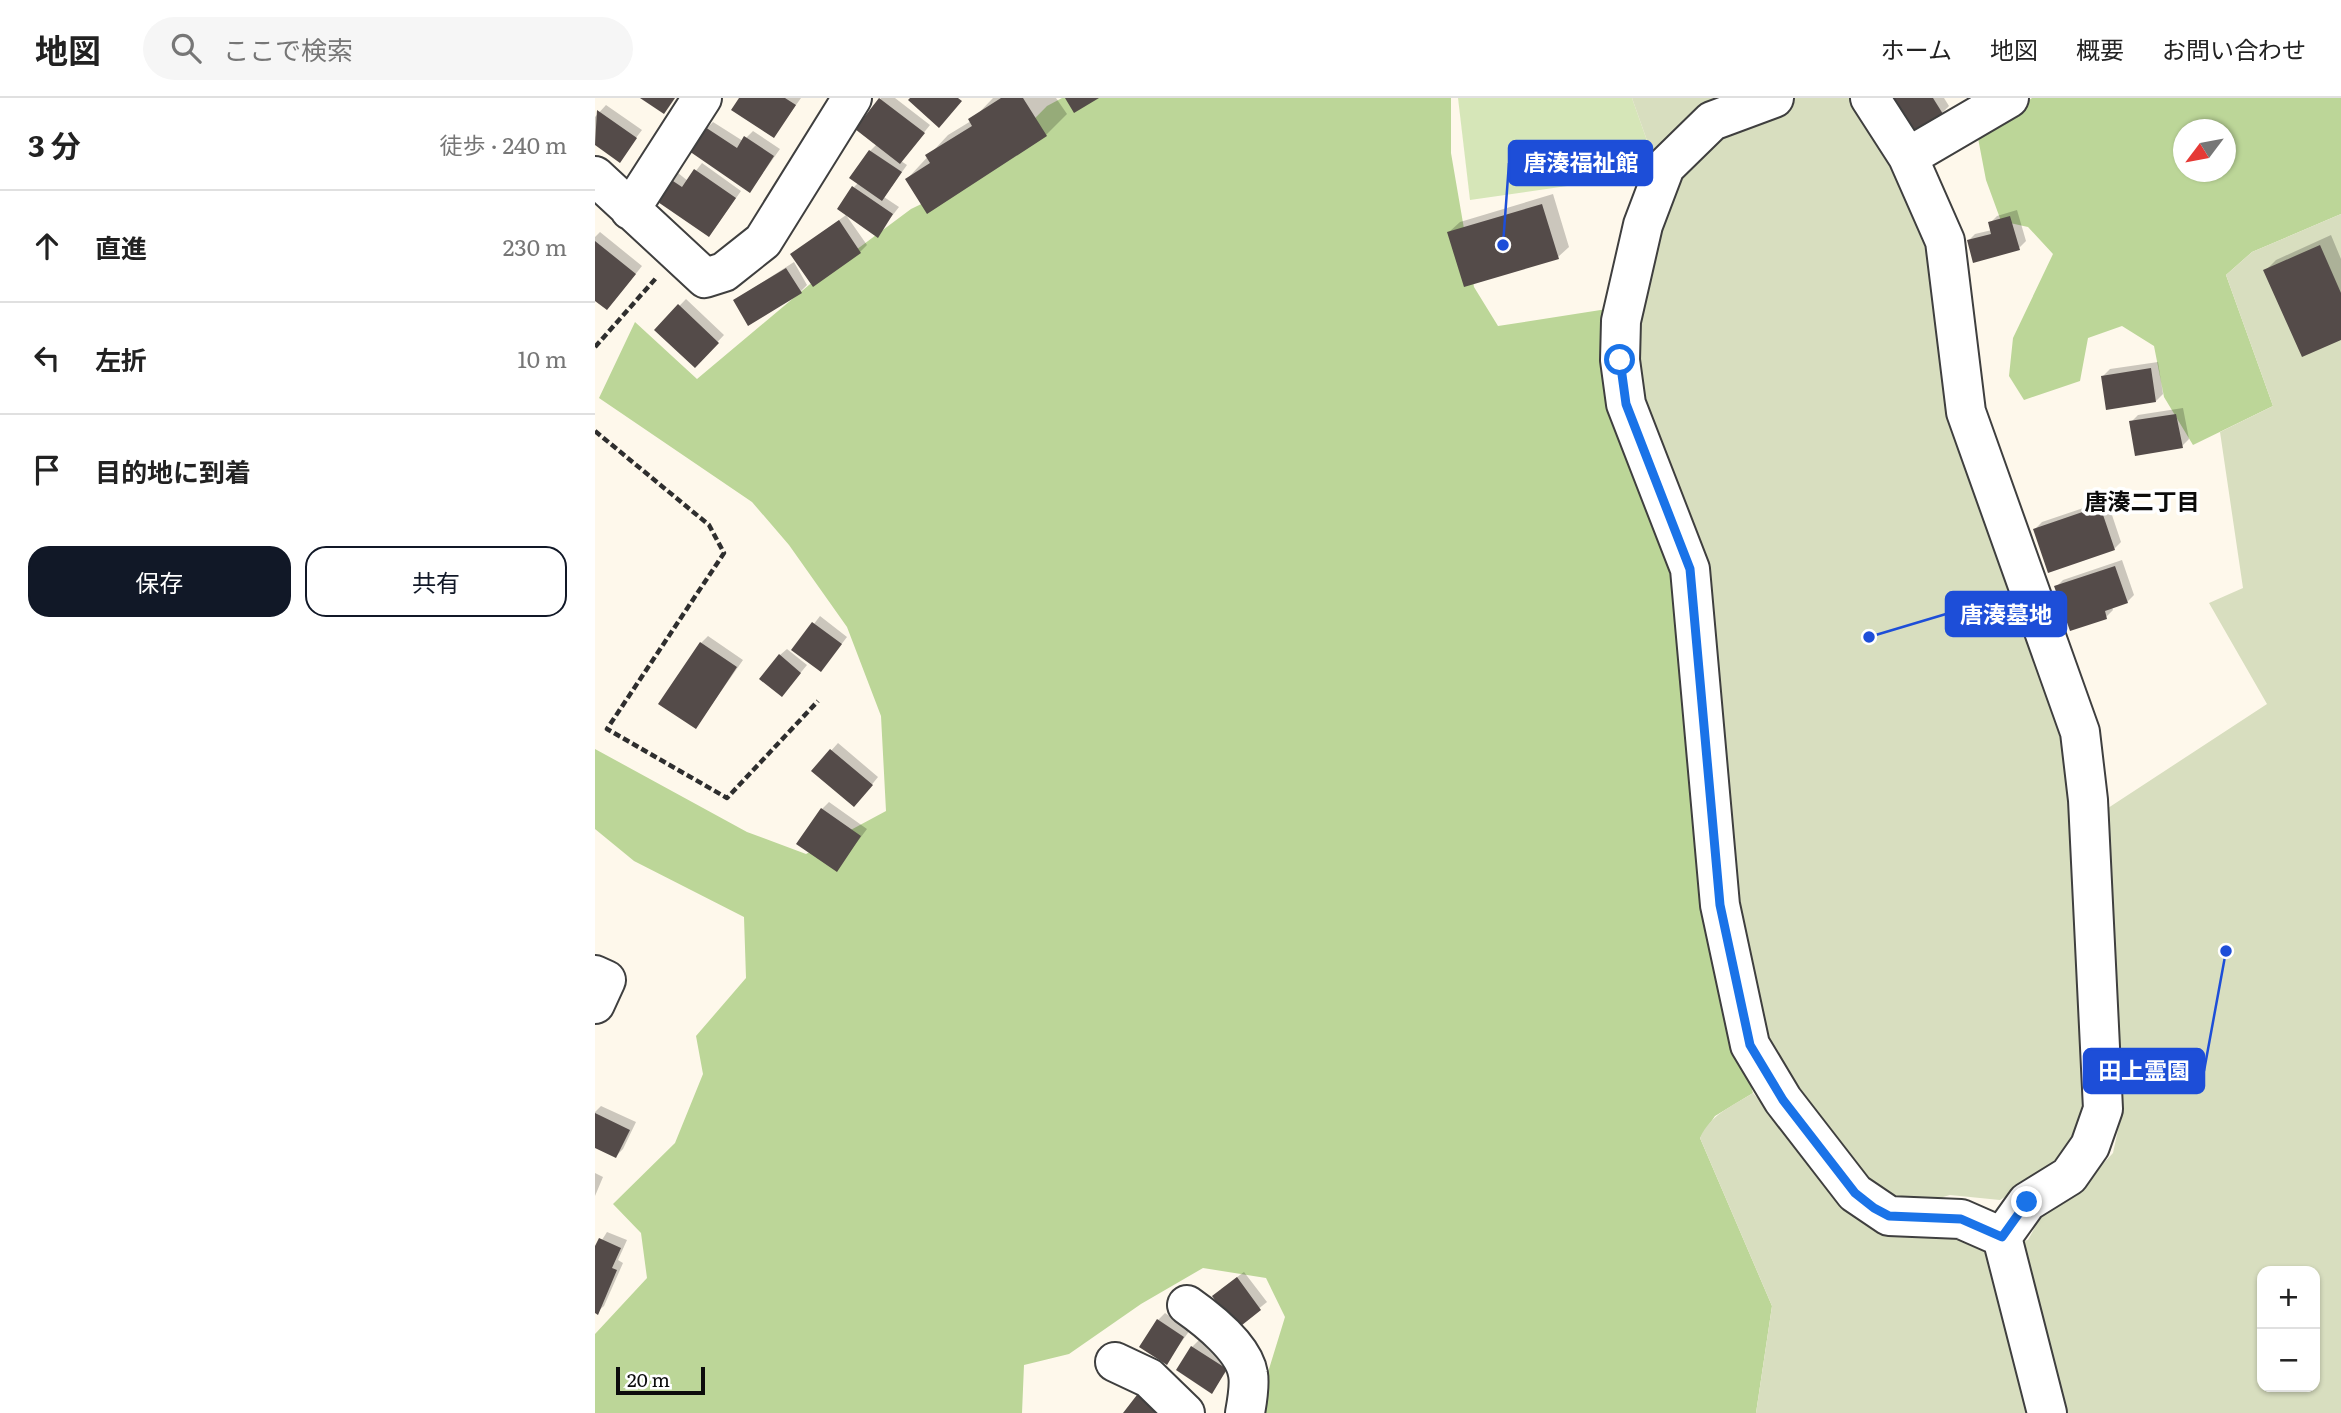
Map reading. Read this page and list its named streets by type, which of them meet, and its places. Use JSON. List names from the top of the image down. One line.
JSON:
{"districts":["唐湊二丁目"],"places":["唐湊福祉館","唐湊墓地","田上霊園"],"scale_bar":"20 m","north":"bottom left","page":{"header":"地図","search":"ここで検索","nav":["ホーム","地図","概要","お問い合わせ"],"heading":["3 分","徒歩 · 240 m"],"list":[["直進","230 m"],["左折","10 m"],"目的地に到着"],"buttons":["保存","共有"],"map_buttons":["+","−"],"scale":"20 m"}}
